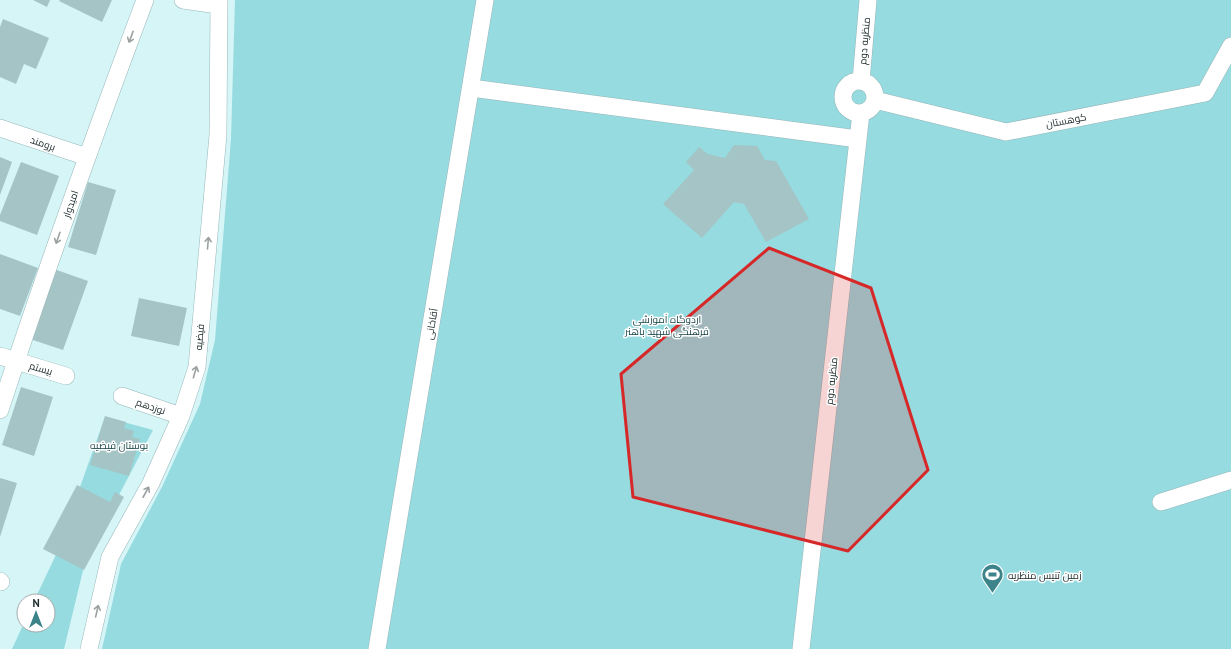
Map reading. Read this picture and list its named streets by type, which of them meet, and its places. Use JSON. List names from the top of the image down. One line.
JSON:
{"streets":{"street":["منظریه دوم","کوهستان","برومند","امیدوار","آقاخانی","فیضیه","بیستم","نوزدهم"]},"crossings":[["منظریه دوم","کوهستان"],["برومند","امیدوار"],["امیدوار","بیستم"],["فیضیه","نوزدهم"]],"one_way":["امیدوار","فیضیه"],"parks":["اردوگاه آموزشی فرهنگی شهید باهنر","بوستان فیضیه"],"places":{"sports":["زمین تنیس منظریه"]},"north":"top"}
